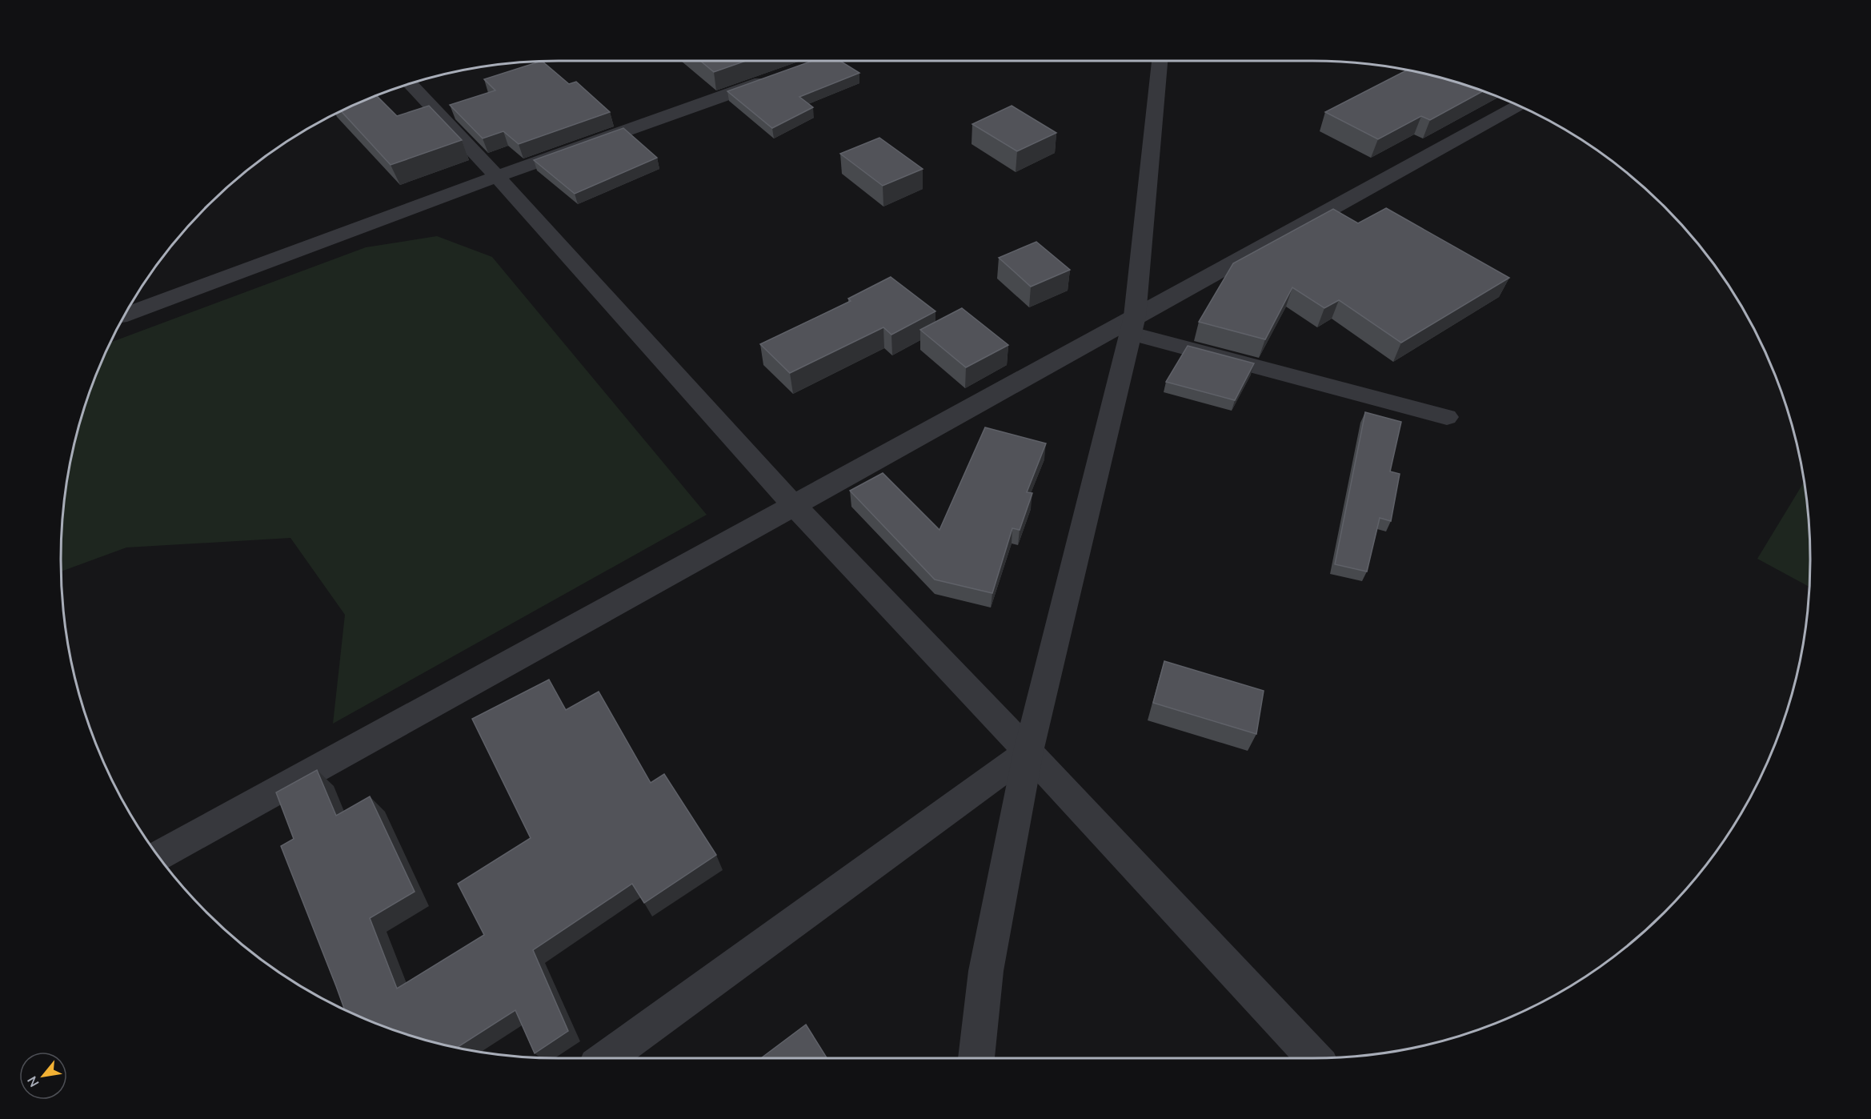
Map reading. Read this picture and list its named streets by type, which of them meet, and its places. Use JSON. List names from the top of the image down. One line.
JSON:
{"north":"bottom left"}
